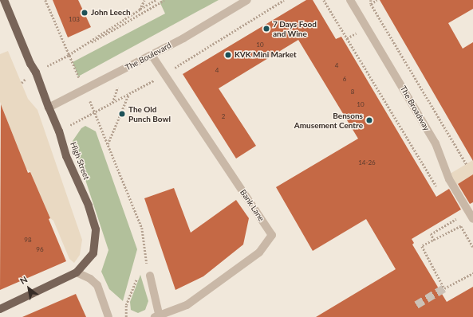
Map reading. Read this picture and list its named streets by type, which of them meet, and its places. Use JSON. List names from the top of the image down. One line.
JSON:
{"streets":{"main road":["High Street"],"street":["The Boulevard","The Broadway","Bank Lane"]},"crossings":[["The Boulevard","High Street"],["The Boulevard","Bank Lane"]],"places":["John Leech","7 Days Food and Wine","KVK Mini Market","The Old Punch Bowl","Bensons Amusement Centre"],"house_numbers":["103","10","4","4","6","8","10","2","14-26","98","96"],"north":"top left"}
